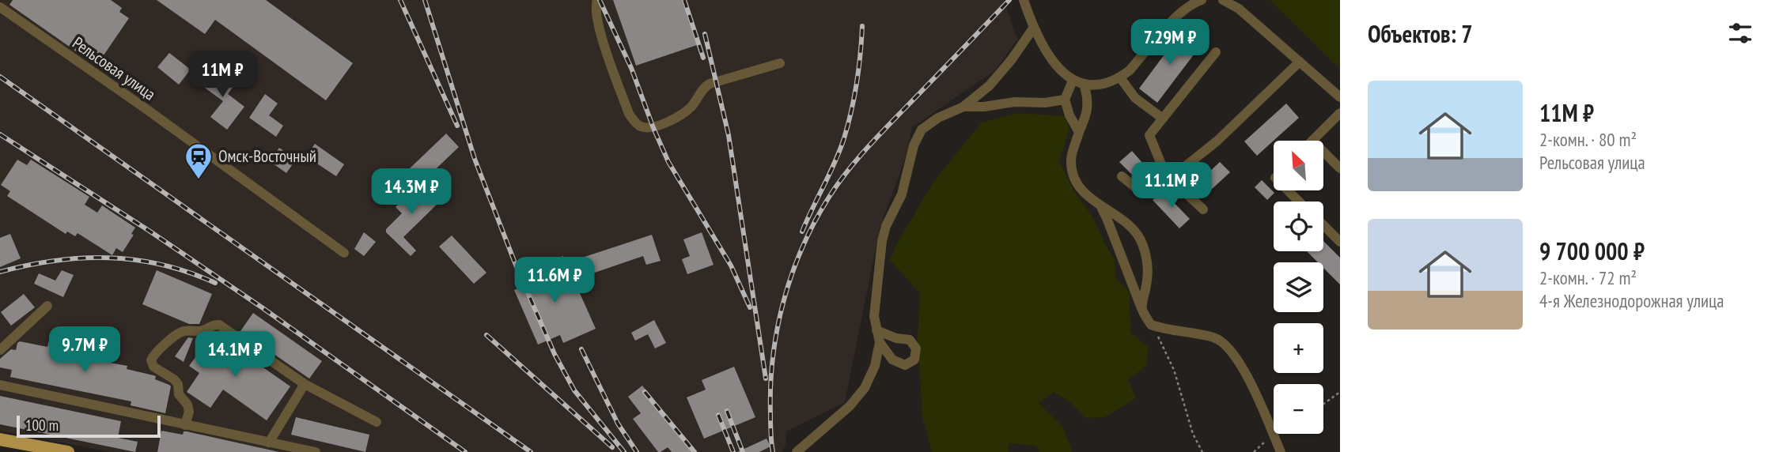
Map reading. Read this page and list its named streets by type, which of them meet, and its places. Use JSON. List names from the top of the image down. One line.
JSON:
{"streets":{"street":["Рельсовая улица"]},"places":{"station":["Омск-Восточный"]},"scale_bar":"100 m","north":"top left","page":{"heading":"Объектов: 7","price":["7.29M ₽","11M ₽","11.1M ₽","14.3M ₽","11.6M ₽","9.7M ₽","14.1M ₽"],"list":[{"name":"11M ₽","note":"2-комн. · 80 m² · Рельсовая улица"},{"name":"9 700 000 ₽","note":"2-комн. · 72 m² · 4-я Железнодорожная улица"}],"map_buttons":["+","−"],"scale":"100 m"}}
